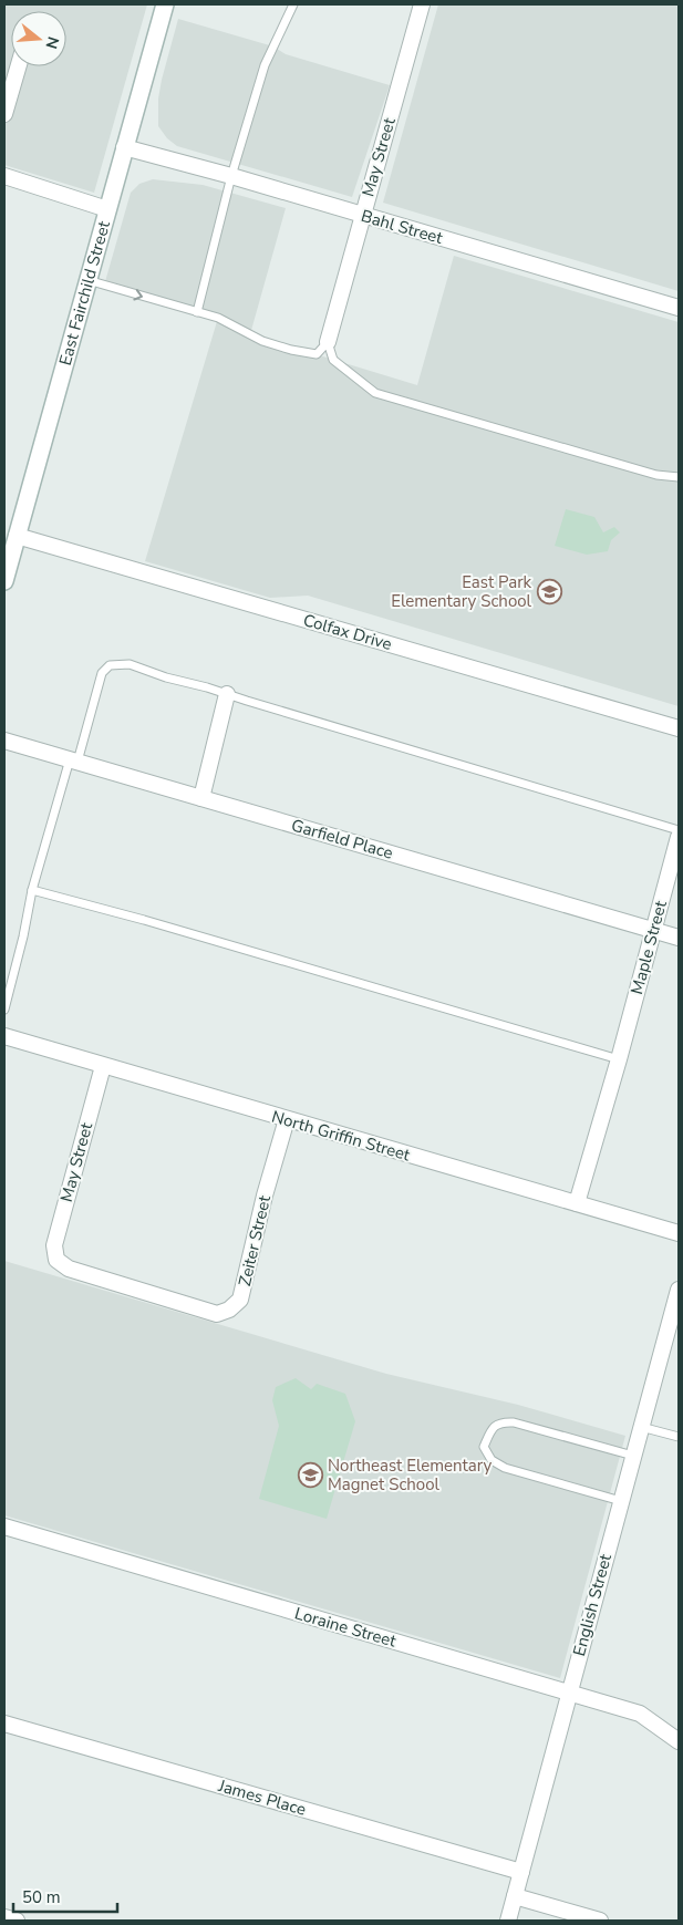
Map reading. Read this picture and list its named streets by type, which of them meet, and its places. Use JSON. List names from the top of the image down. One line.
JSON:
{"streets":{"street":["May Street","Bahl Street","East Fairchild Street","Colfax Drive","Garfield Place","Maple Street","North Griffin Street","Zeiter Street","English Street","Loraine Street","James Place"]},"crossings":[["May Street","Bahl Street"],["May Street","North Griffin Street"],["May Street","Zeiter Street"],["Bahl Street","East Fairchild Street"],["East Fairchild Street","Colfax Drive"],["Garfield Place","Maple Street"],["Maple Street","North Griffin Street"],["North Griffin Street","Zeiter Street"],["English Street","Loraine Street"],["English Street","James Place"]],"places":{"school or university":["East Park Elementary School","Northeast Elementary Magnet School"]},"scale_bar":"50 m","north":"right"}
